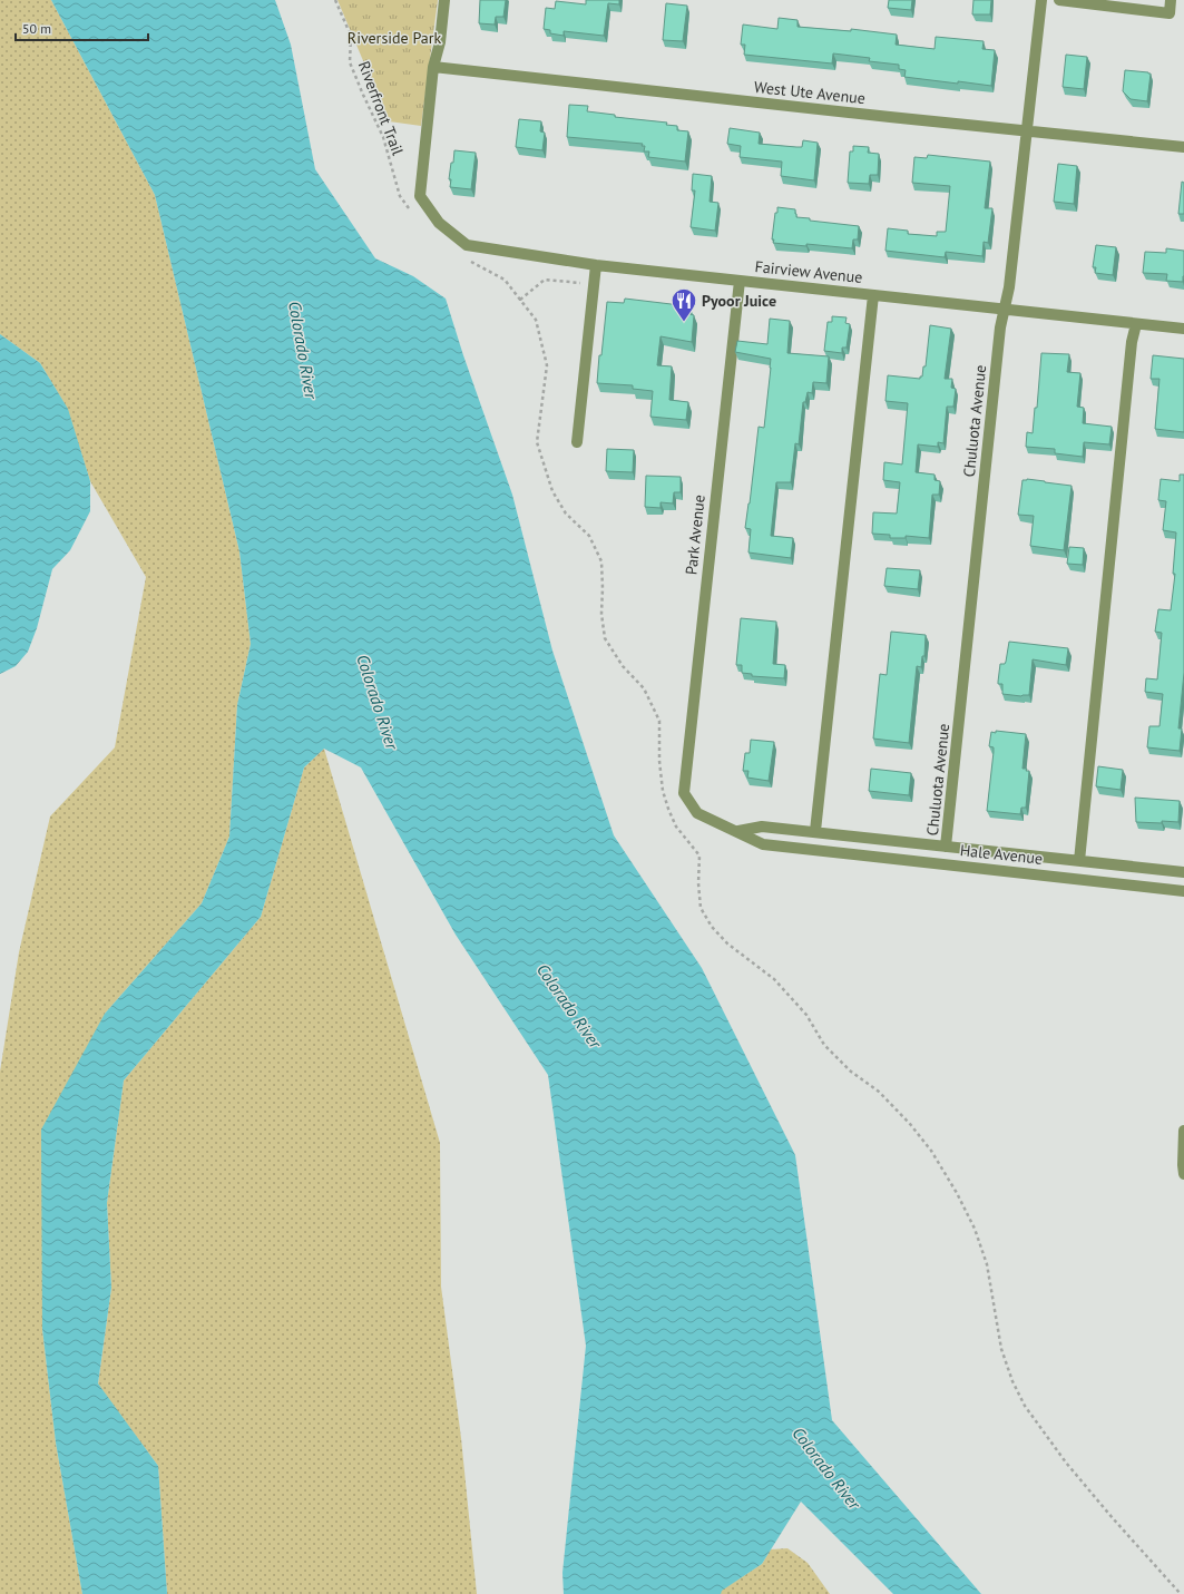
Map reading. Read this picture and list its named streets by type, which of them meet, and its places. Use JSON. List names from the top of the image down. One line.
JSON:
{"streets":{"street":["West Ute Avenue","Fairview Avenue","Chuluota Avenue","Park Avenue","Hale Avenue"],"path":["Riverfront Trail"]},"crossings":[["West Ute Avenue","Fairview Avenue"],["West Ute Avenue","Chuluota Avenue"],["Fairview Avenue","Chuluota Avenue"],["Fairview Avenue","Park Avenue"],["Chuluota Avenue","Hale Avenue"],["Park Avenue","Hale Avenue"]],"water":["Colorado River"],"parks":["Riverside Park"],"places":{"restaurant":["Pyoor Juice"]},"scale_bar":"50 m"}
